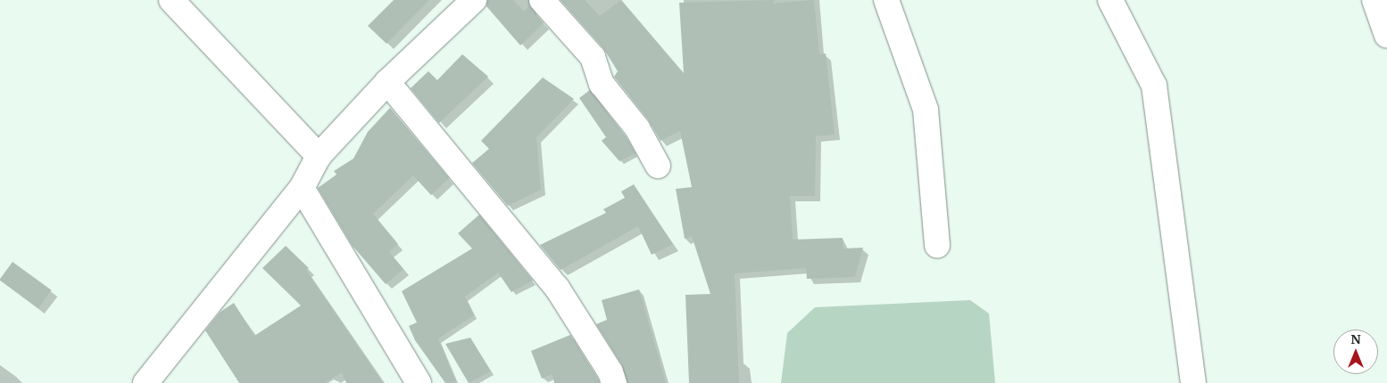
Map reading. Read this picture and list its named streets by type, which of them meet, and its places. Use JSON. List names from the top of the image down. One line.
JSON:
{"north":"top"}
